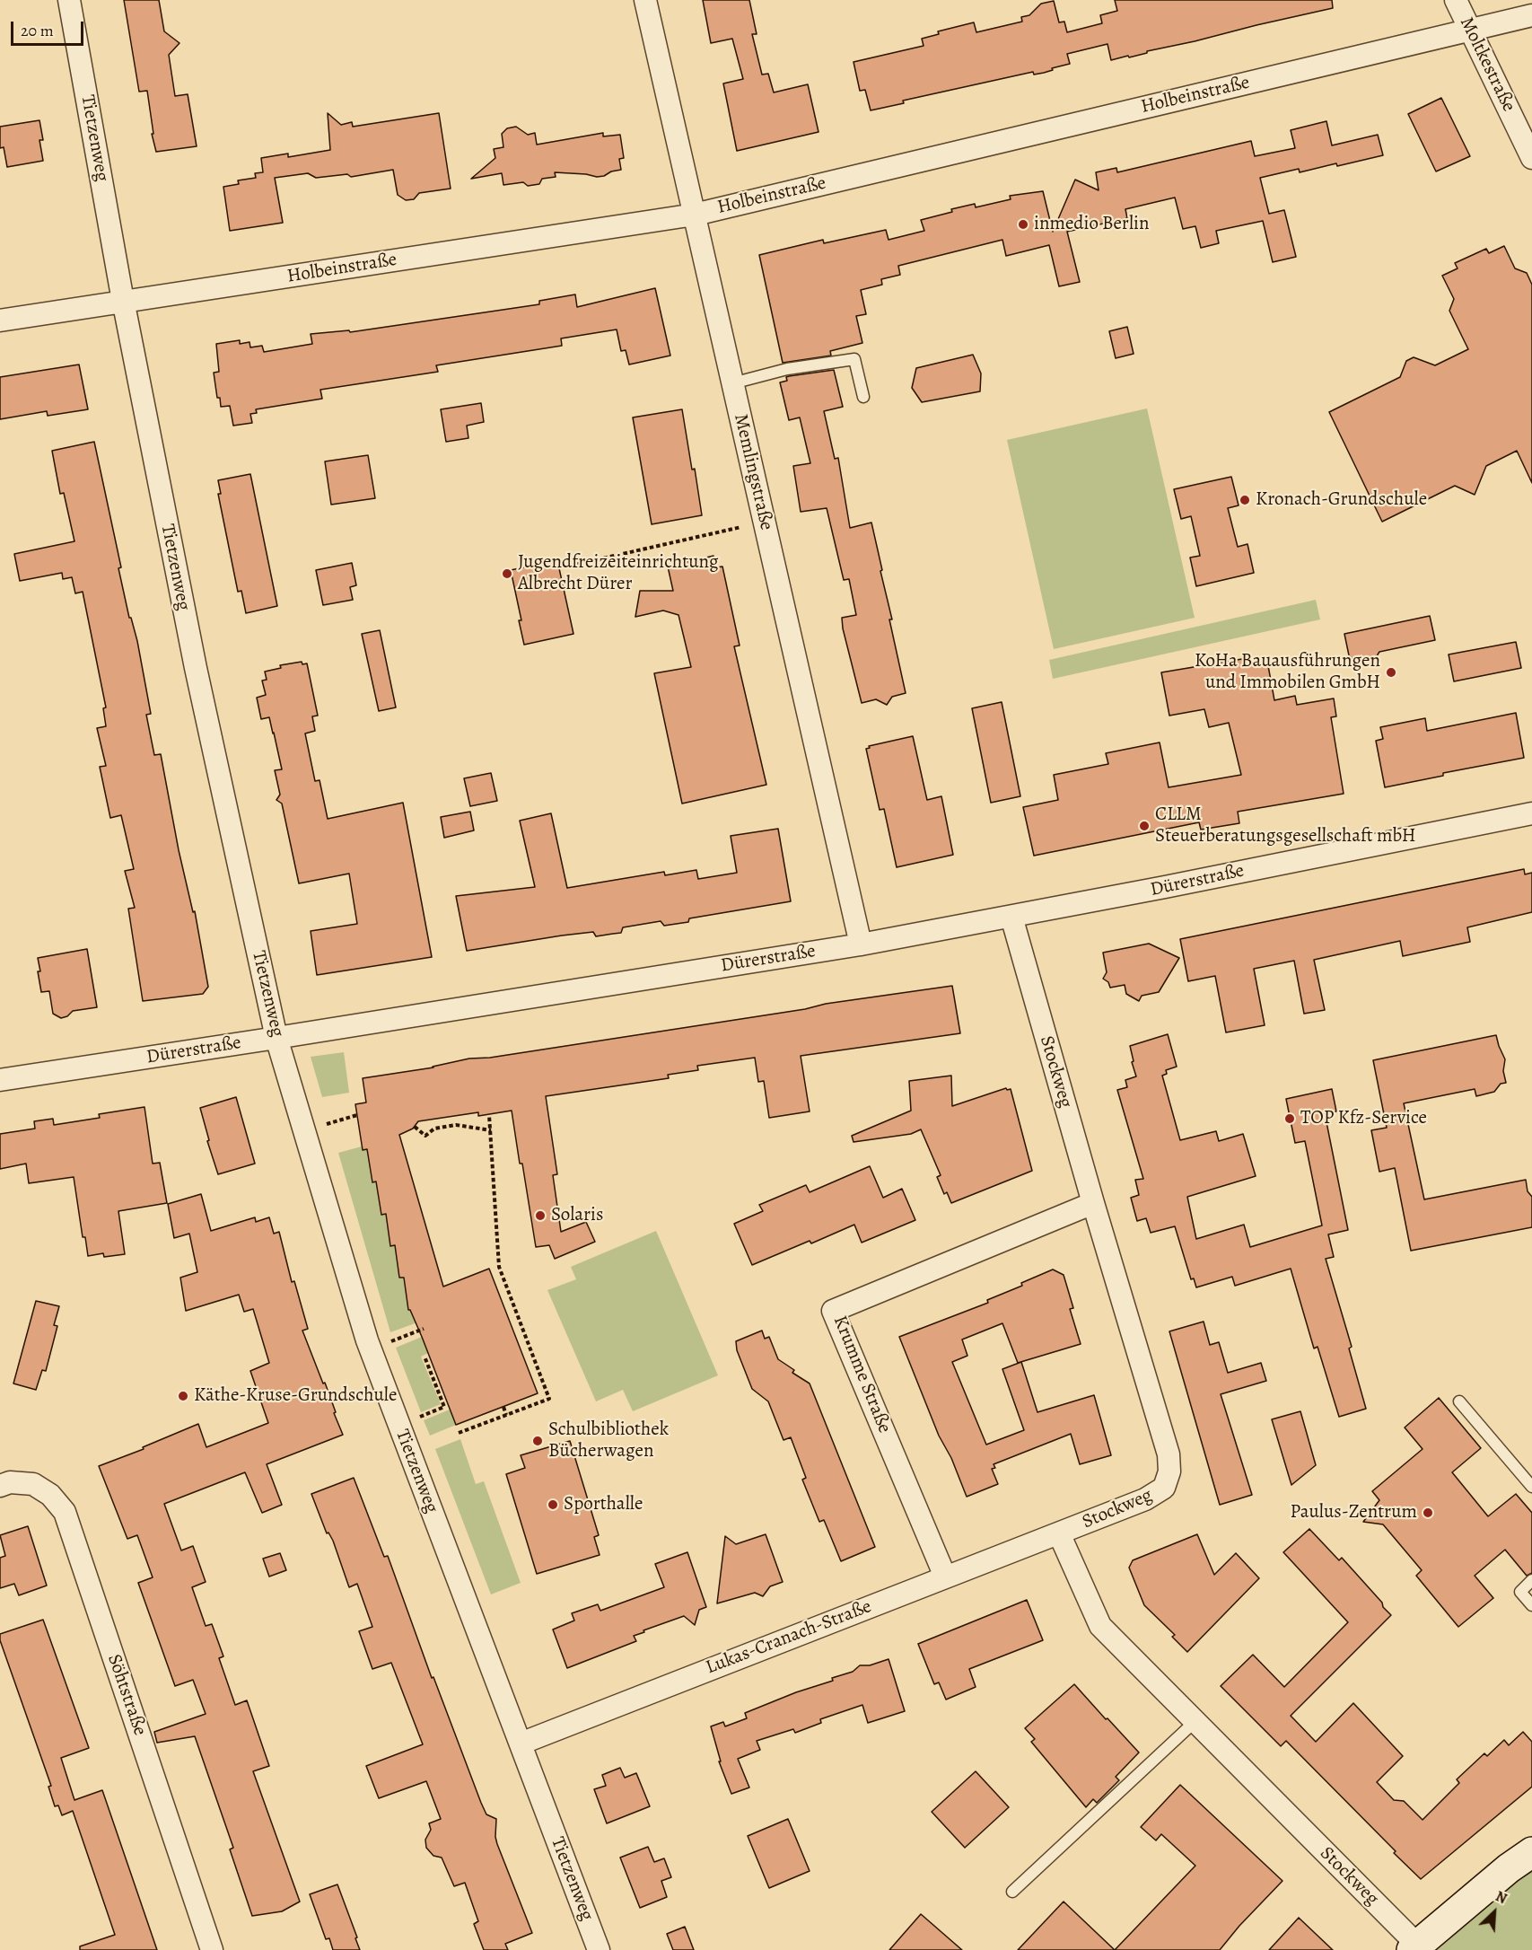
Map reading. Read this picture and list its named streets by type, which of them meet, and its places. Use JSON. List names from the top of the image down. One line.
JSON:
{"streets":{"street":["Moltkestraße","Holbeinstraße","Tietzenweg","Memlingstraße","Dürerstraße","Stockweg","Krumme Straße","Lukas-Cranach-Straße","Söhtstraße"]},"crossings":[["Moltkestraße","Holbeinstraße"],["Holbeinstraße","Tietzenweg"],["Holbeinstraße","Memlingstraße"],["Tietzenweg","Dürerstraße"],["Tietzenweg","Lukas-Cranach-Straße"],["Memlingstraße","Dürerstraße"],["Dürerstraße","Stockweg"],["Stockweg","Krumme Straße"],["Stockweg","Lukas-Cranach-Straße"],["Krumme Straße","Lukas-Cranach-Straße"]],"places":["inmedio Berlin","Kronach-Grundschule","Jugendfreizeiteinrichtung Albrecht Dürer","KoHa Bauausführungen und Immobilen GmbH","CLLM Steuerberatungsgesellschaft mbH","TOP Kfz-Service","Solaris","Käthe-Kruse-Grundschule","Schulbibliothek Bücherwagen","Sporthalle","Paulus-Zentrum"],"scale_bar":"20 m","north":"top right"}
